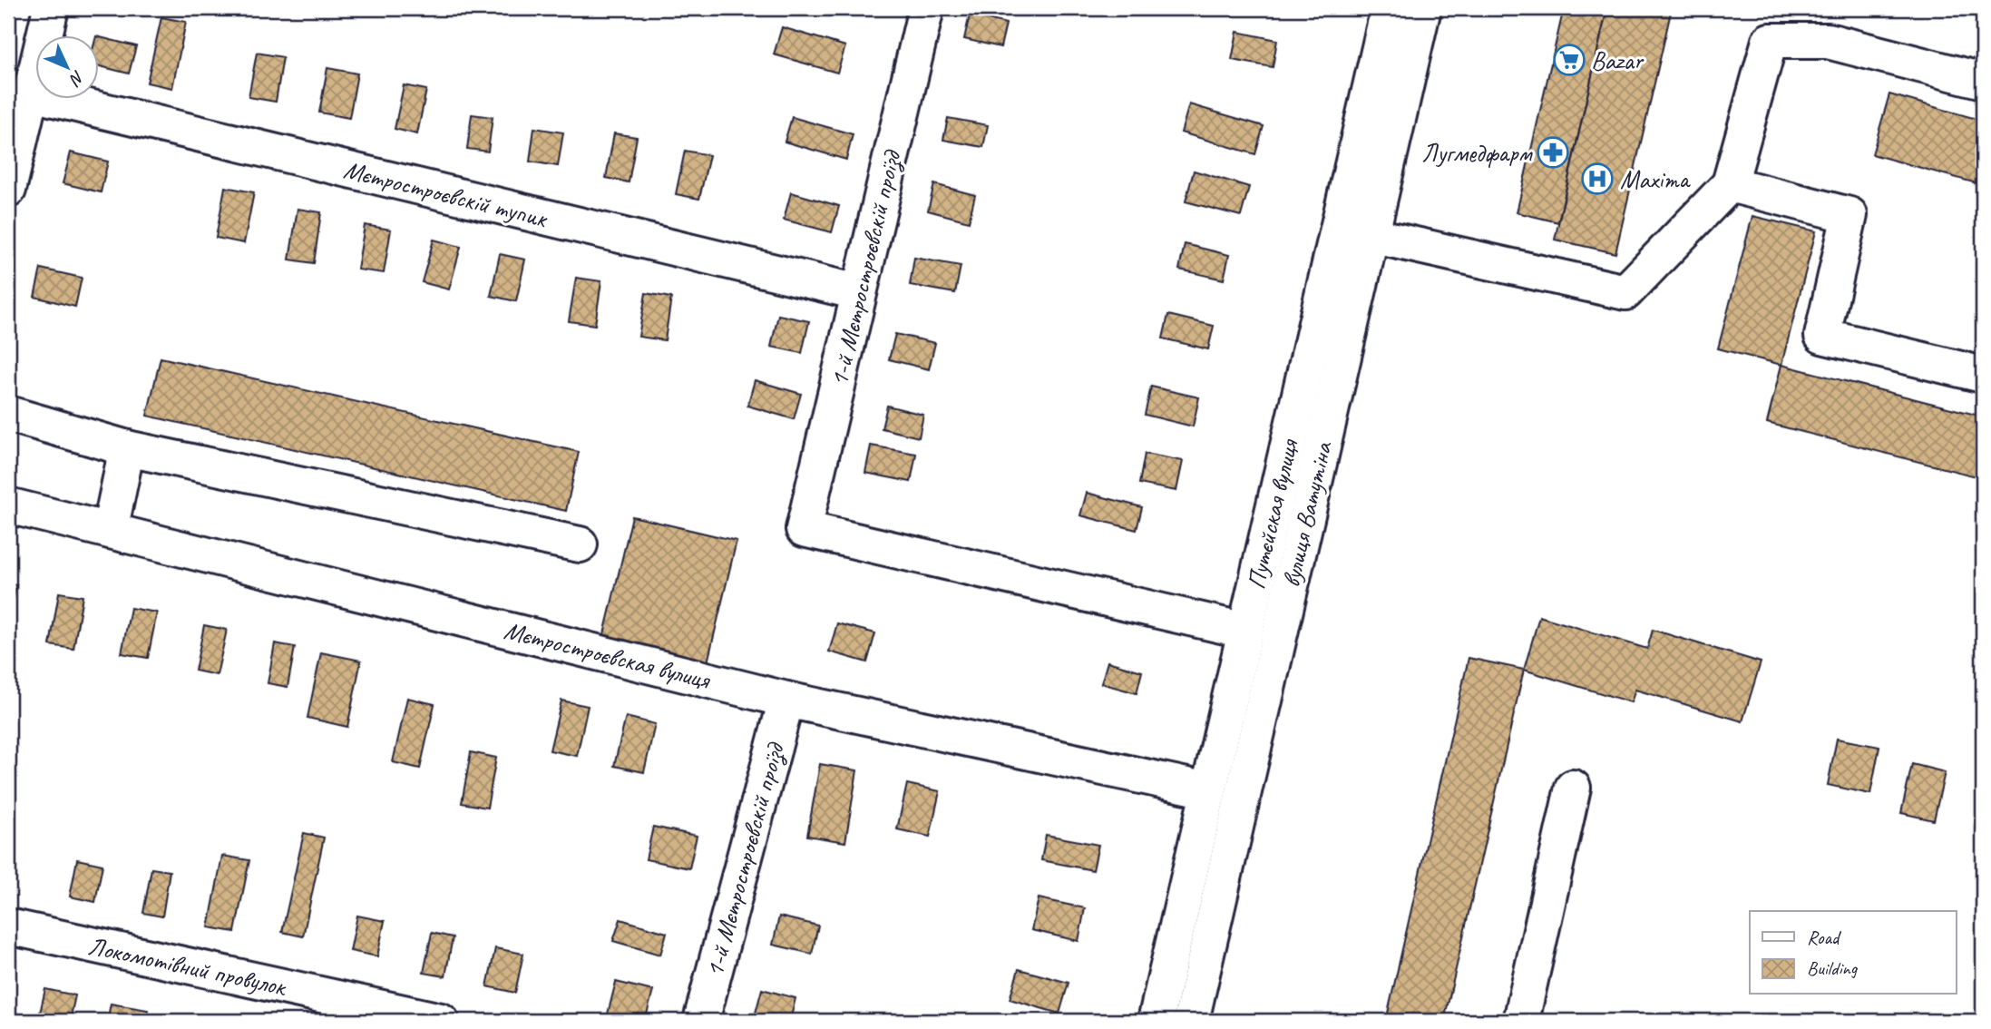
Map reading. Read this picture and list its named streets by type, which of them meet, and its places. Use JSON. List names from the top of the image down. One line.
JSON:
{"streets":{"street":["Мєтростроєвскій тупик","1-й Мєтростроєвскій проїзд","Путєйская вулиця","вулиця Ватутіна","Мєтростроєвская вулиця","Локомотівний провулок"]},"crossings":[["Мєтростроєвскій тупик","1-й Мєтростроєвскій проїзд"],["1-й Мєтростроєвскій проїзд","Путєйская вулиця"],["1-й Мєтростроєвскій проїзд","Мєтростроєвская вулиця"],["Путєйская вулиця","Мєтростроєвская вулиця"]],"places":{"supermarket":["Bazar"],"pharmacy":["Лугмедфарм"],"hospital":["Maxima"]},"legend":["Road","Building"],"north":"bottom right"}
